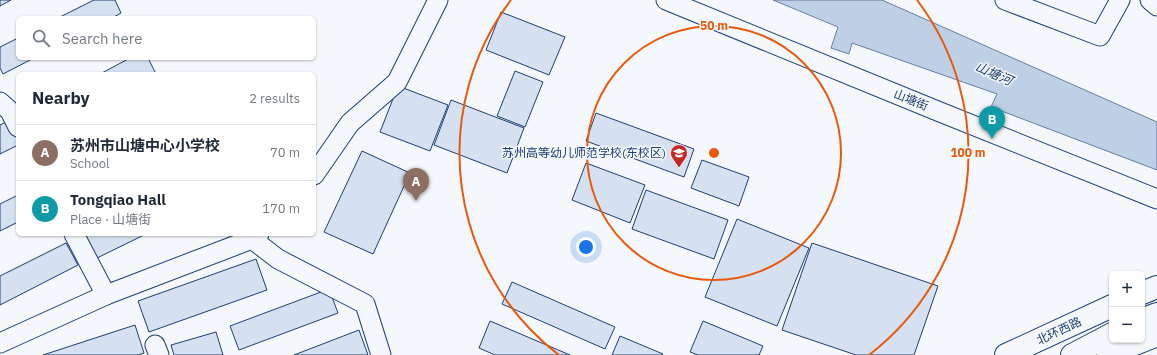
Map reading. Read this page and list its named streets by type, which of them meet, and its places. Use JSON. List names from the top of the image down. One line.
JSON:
{"streets":{"main road":["北环西路"],"street":["山塘街"]},"water":["山塘河"],"places":{"school or university":["苏州高等幼儿师范学校(东校区)"]},"page":{"search":"Search here","heading":["Nearby","2 results"],"pins":["B","A"],"list":[{"mark":"A","name":"苏州市山塘中心小学校","note":"School","value":"70 m"},{"mark":"B","name":"Tongqiao Hall","note":"Place · 山塘街","value":"170 m"}],"map_buttons":["+","−"]},"rings":["50 m","100 m"]}
